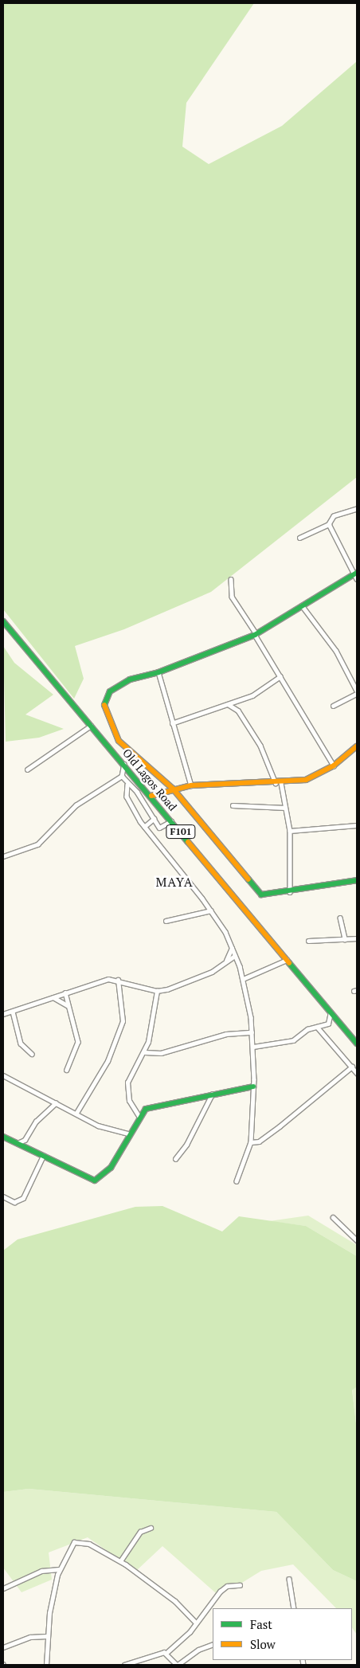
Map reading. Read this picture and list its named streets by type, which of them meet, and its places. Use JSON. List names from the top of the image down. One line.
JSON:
{"streets":{"street":["Old Lagos Road","F101"]},"districts":["MAYA"],"legend":["Fast","Slow"]}
